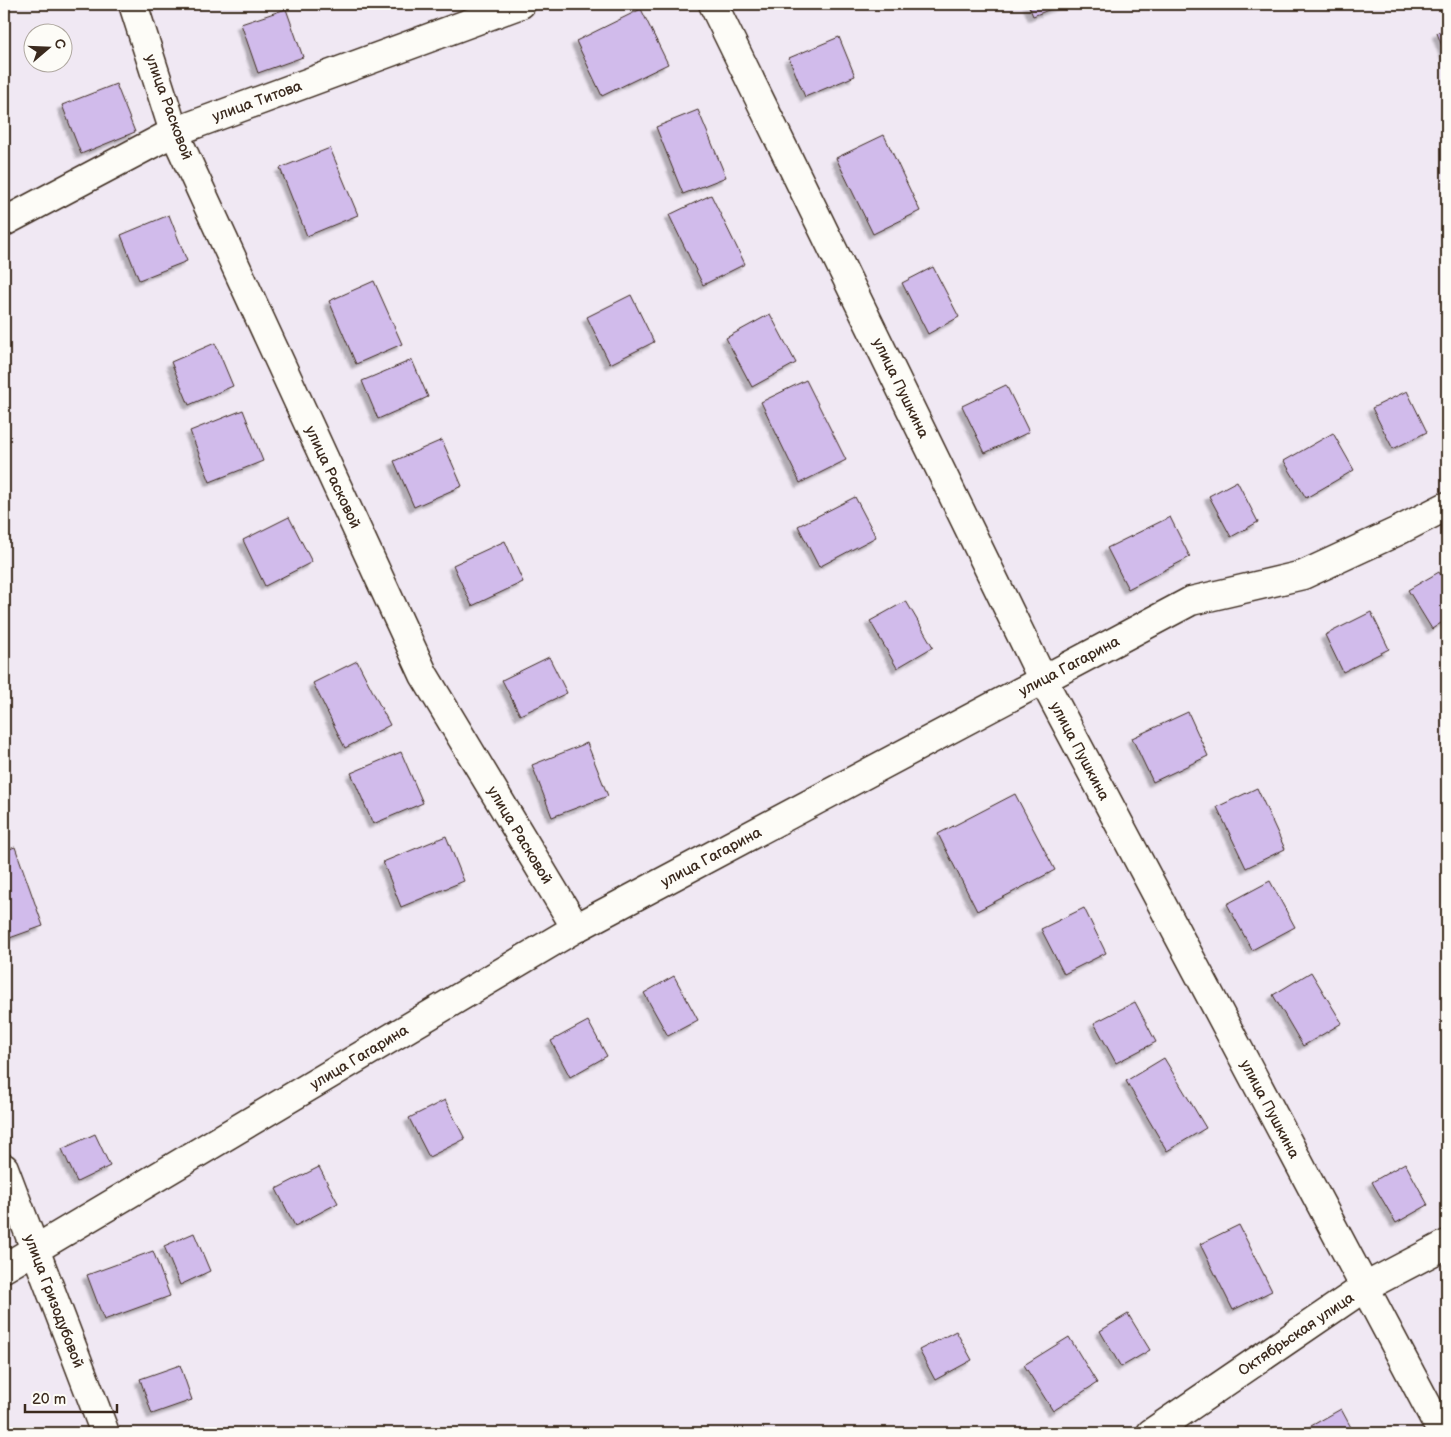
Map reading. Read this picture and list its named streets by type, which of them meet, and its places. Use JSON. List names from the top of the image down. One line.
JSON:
{"streets":{"street":["улица Титова","улица Расковой","улица Пушкина","улица Гагарина","улица Гризодубовой","Октябрьская улица"]},"crossings":[["улица Титова","улица Расковой"],["улица Расковой","улица Гагарина"],["улица Пушкина","улица Гагарина"],["улица Пушкина","Октябрьская улица"],["улица Гагарина","улица Гризодубовой"]],"scale_bar":"20 m","north":"right"}
